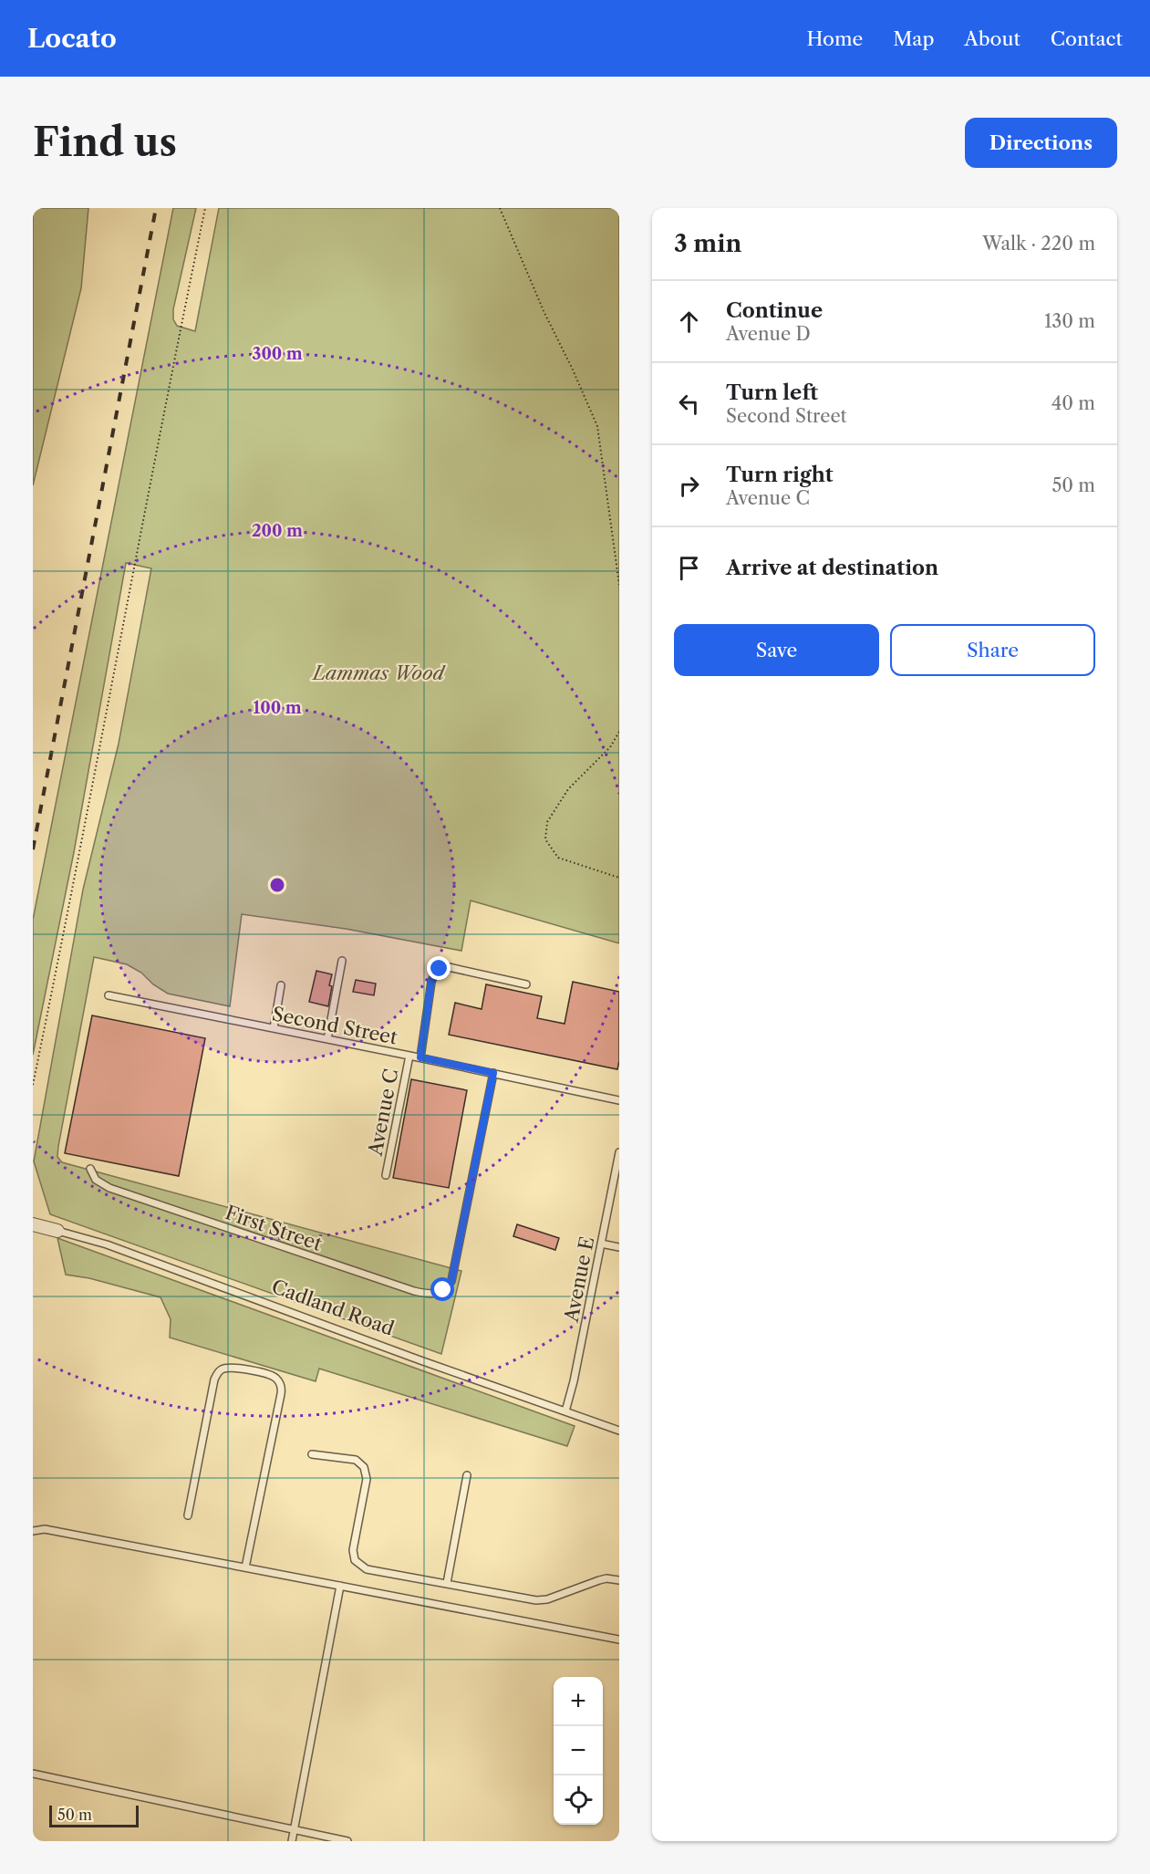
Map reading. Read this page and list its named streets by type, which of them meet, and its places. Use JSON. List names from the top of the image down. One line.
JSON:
{"streets":{"street":["Cadland Road"],"lane":["Second Street","Avenue C","First Street","Avenue E"]},"crossings":[["Second Street","Avenue C"],["Second Street","First Street"],["Avenue E","Cadland Road"]],"parks":["Lammas Wood"],"scale_bar":"50 m","page":{"header":"Locato","nav":["Home","Map","About","Contact"],"buttons":["Directions",["Save","Share"]],"title":"Find us","heading":["3 min","Walk · 220 m"],"list":[["Continue","Avenue D","130 m"],["Turn left","Second Street","40 m"],["Turn right","Avenue C","50 m"],"Arrive at destination"],"map_buttons":["+","−"],"scale":"50 m"},"rings":["300 m","200 m","100 m"]}
